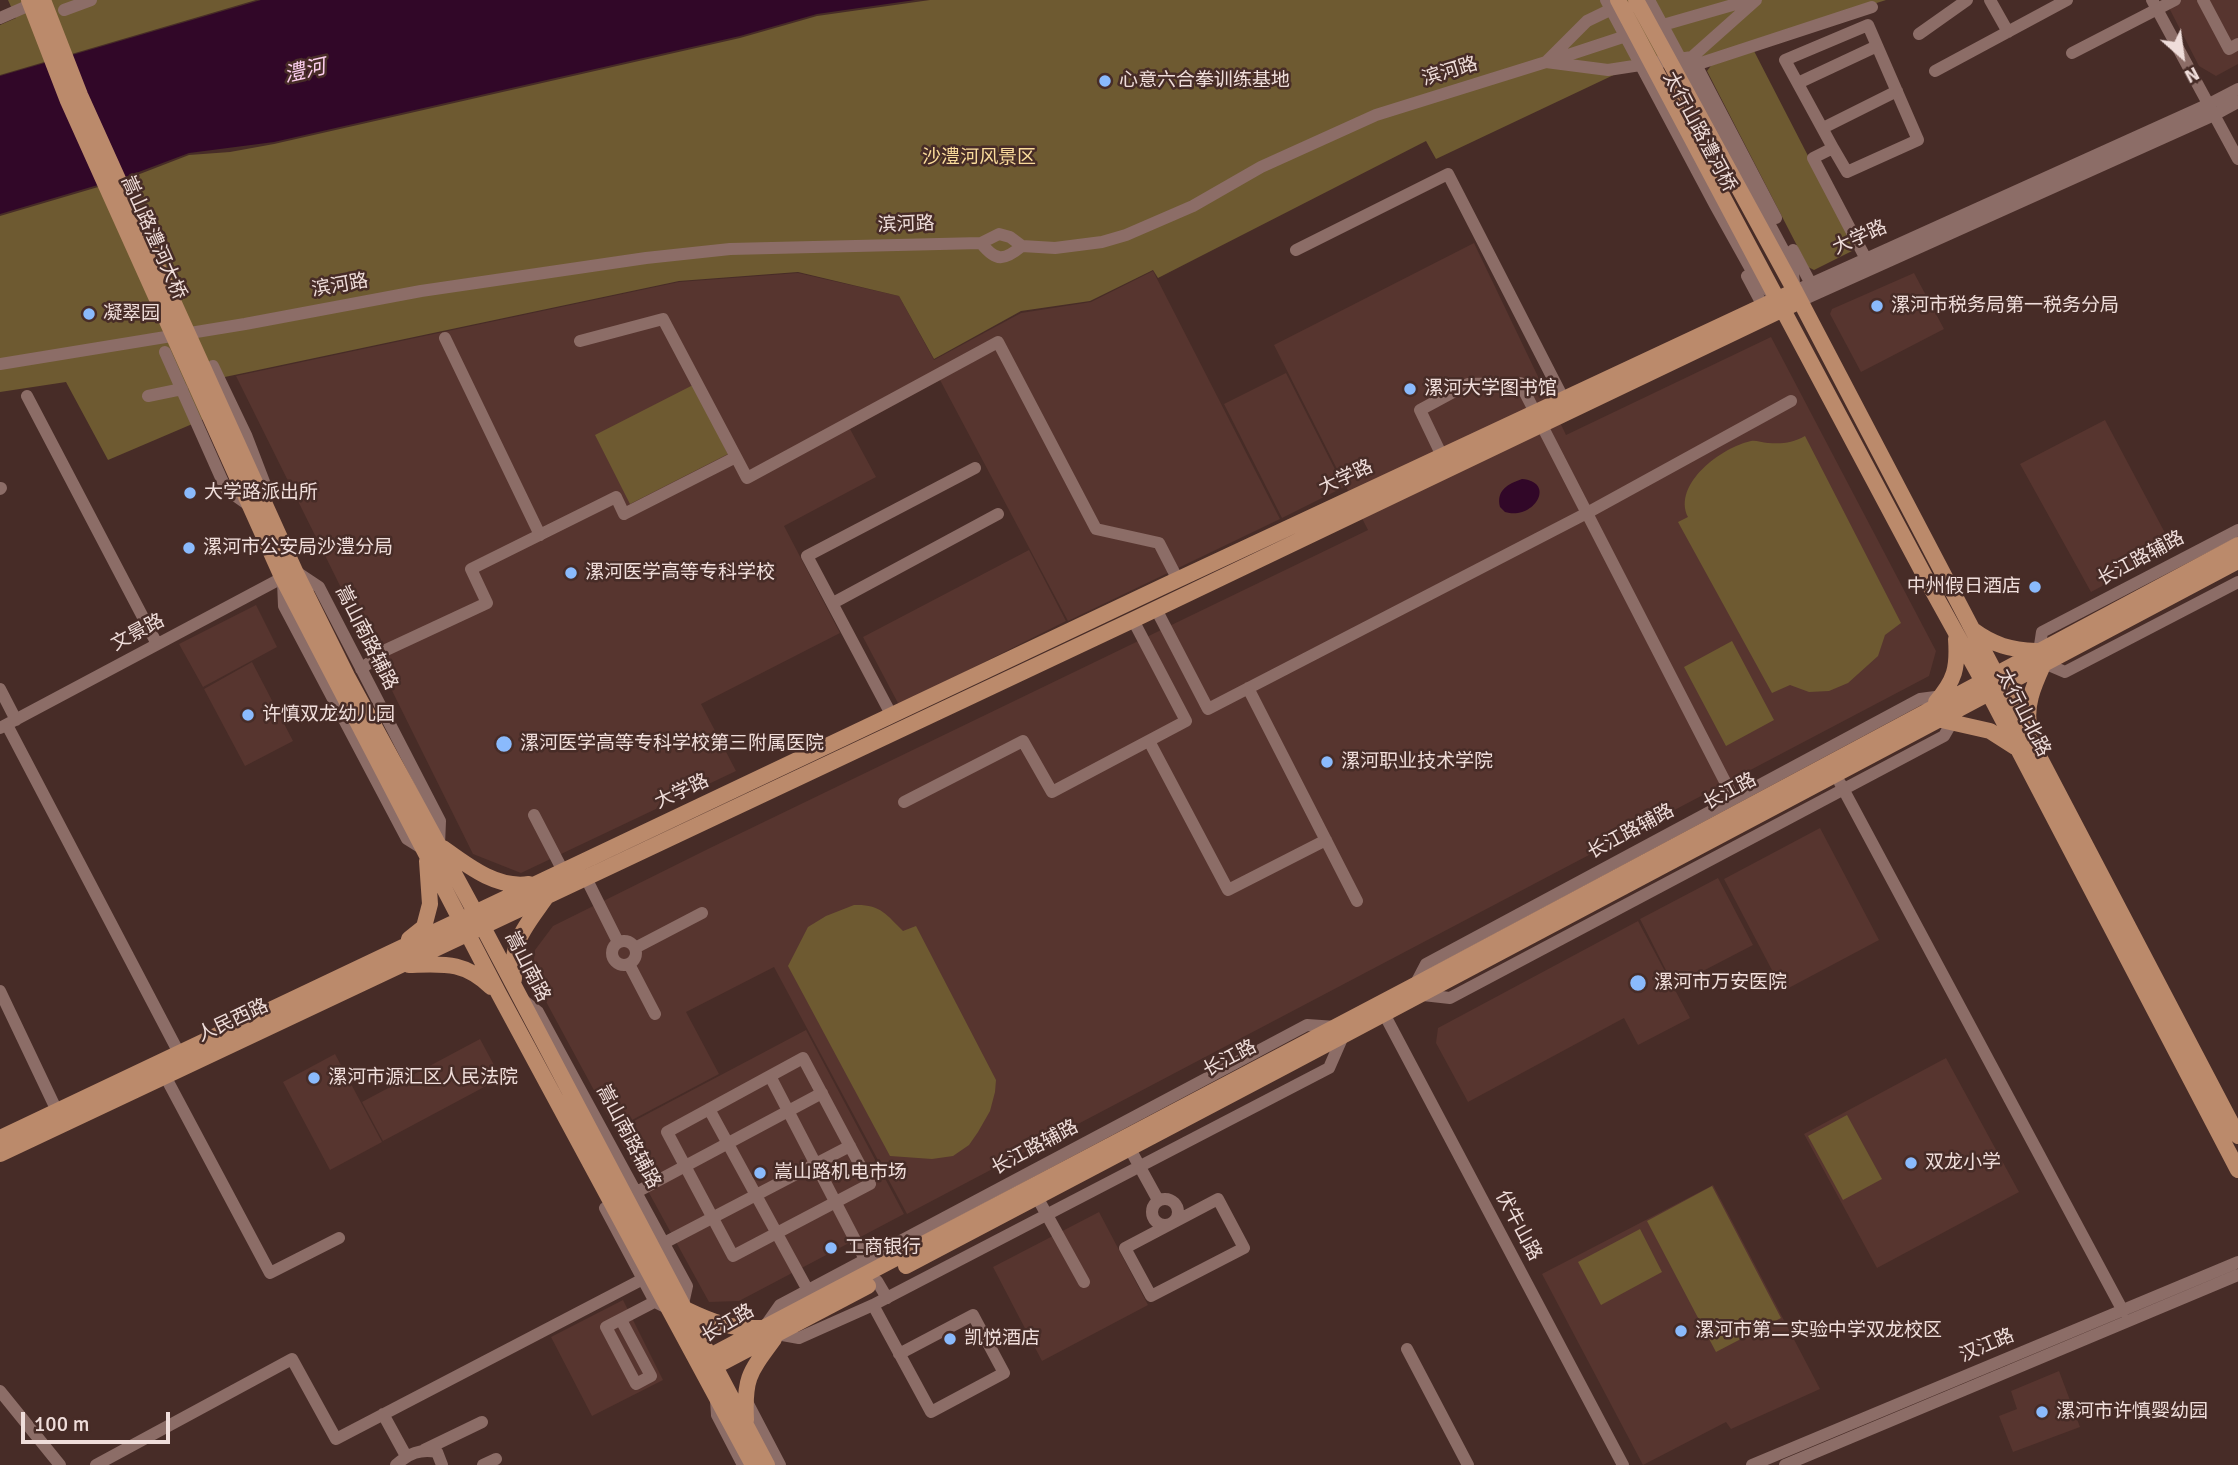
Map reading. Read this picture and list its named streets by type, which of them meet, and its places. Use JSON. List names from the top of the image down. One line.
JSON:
{"streets":{"main road":["太行山路澧河桥","嵩山路澧河大桥","大学路","太行山北路","长江路","嵩山南路","人民西路"],"street":["滨河路","长江路辅路","文景路","嵩山南路辅路","伏牛山路","汉江路"]},"crossings":[["滨河路","太行山路澧河桥"],["太行山路澧河桥","太行山北路"],["嵩山路澧河大桥","嵩山南路"],["大学路","太行山北路"],["大学路","嵩山南路"],["大学路","人民西路"],["长江路辅路","长江路"],["文景路","嵩山南路辅路"],["文景路","嵩山南路"],["嵩山南路辅路","嵩山南路"],["太行山北路","长江路"],["长江路","嵩山南路"],["长江路","伏牛山路"],["嵩山南路","人民西路"]],"water":["澧河"],"parks":["沙澧河风景区"],"places":["心意六合拳训练基地","漯河市税务局第一税务分局","凝翠园","漯河大学图书馆","大学路派出所","漯河市公安局沙澧分局","漯河医学高等专科学校","中州假日酒店","许慎双龙幼儿园","漯河医学高等专科学校第三附属医院","漯河职业技术学院","漯河市万安医院","漯河市源汇区人民法院","双龙小学","嵩山路机电市场","工商银行","漯河市第二实验中学双龙校区","凯悦酒店","漯河市许慎婴幼园"],"scale_bar":"100 m","north":"bottom right"}
